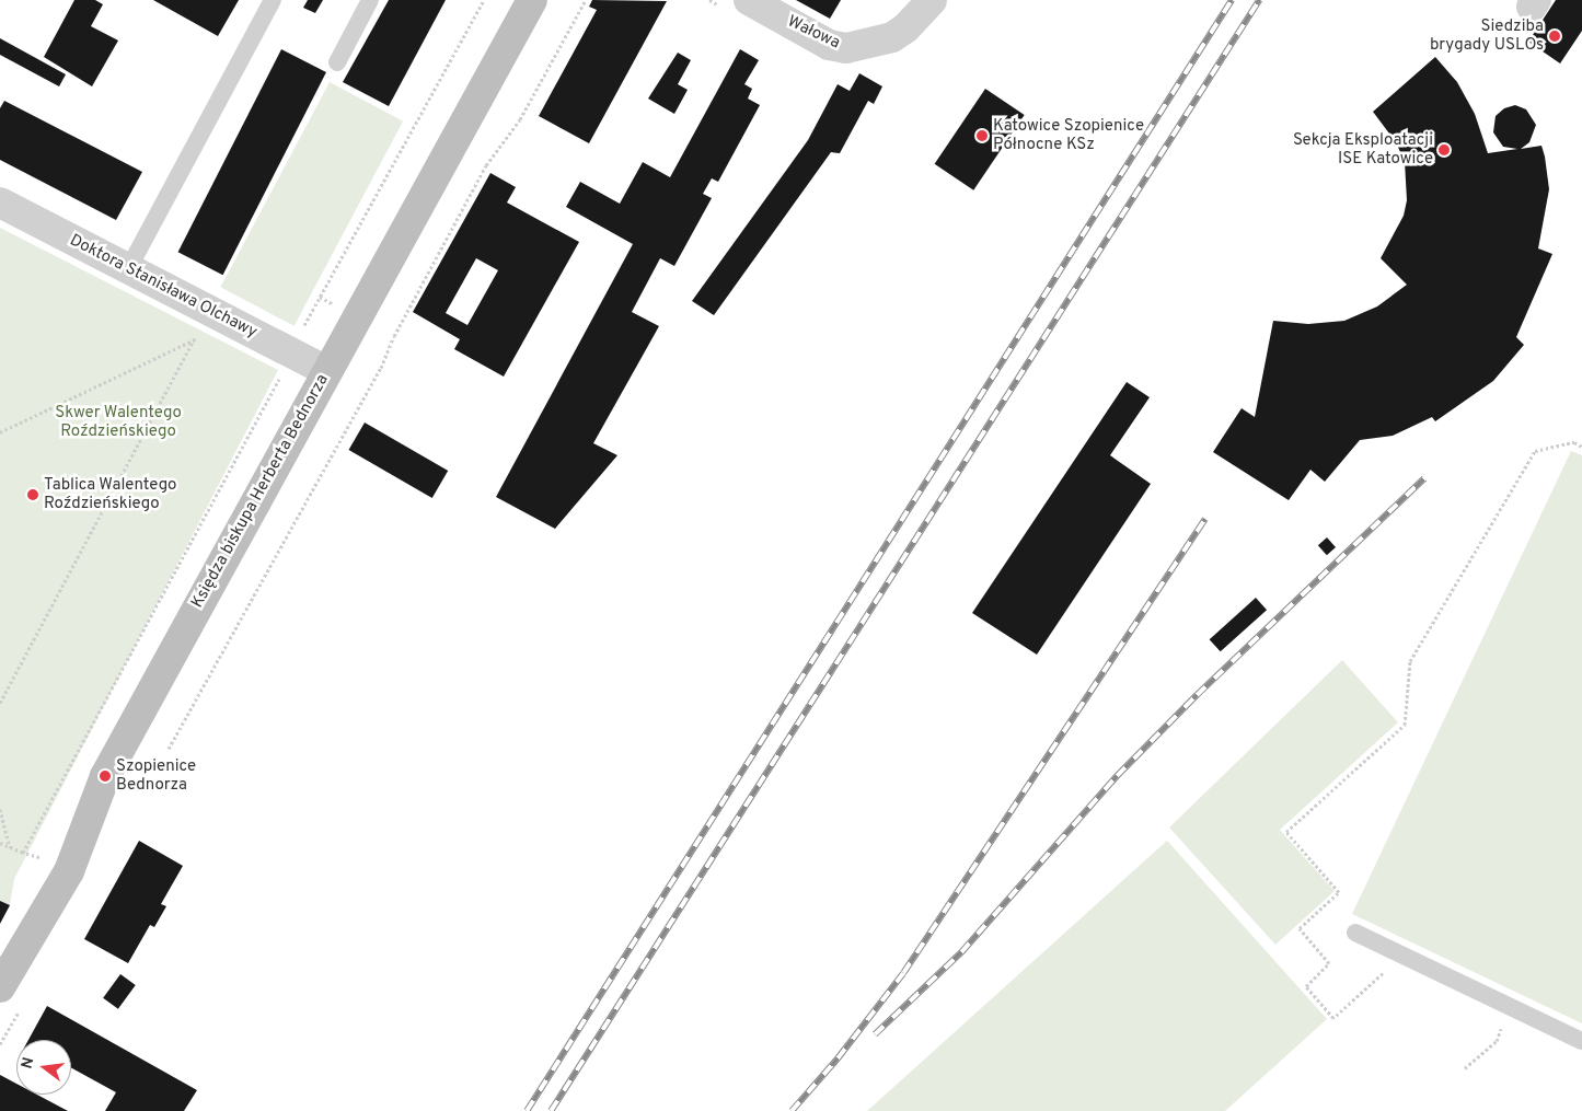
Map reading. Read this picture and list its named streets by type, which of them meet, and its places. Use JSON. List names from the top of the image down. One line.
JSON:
{"streets":{"street":["Wałowa","Doktora Stanisława Olchawy","Księdza biskupa Herberta Bednorza"]},"crossings":[["Doktora Stanisława Olchawy","Księdza biskupa Herberta Bednorza"]],"parks":["Skwer Walentego Roździeńskiego"],"places":["Siedziba brygady USLOs","Katowice Szopienice Północne KSz","Sekcja Eksploatacji ISE Katowice","Tablica Walentego Roździeńskiego","Szopienice Bednorza"],"north":"left"}
